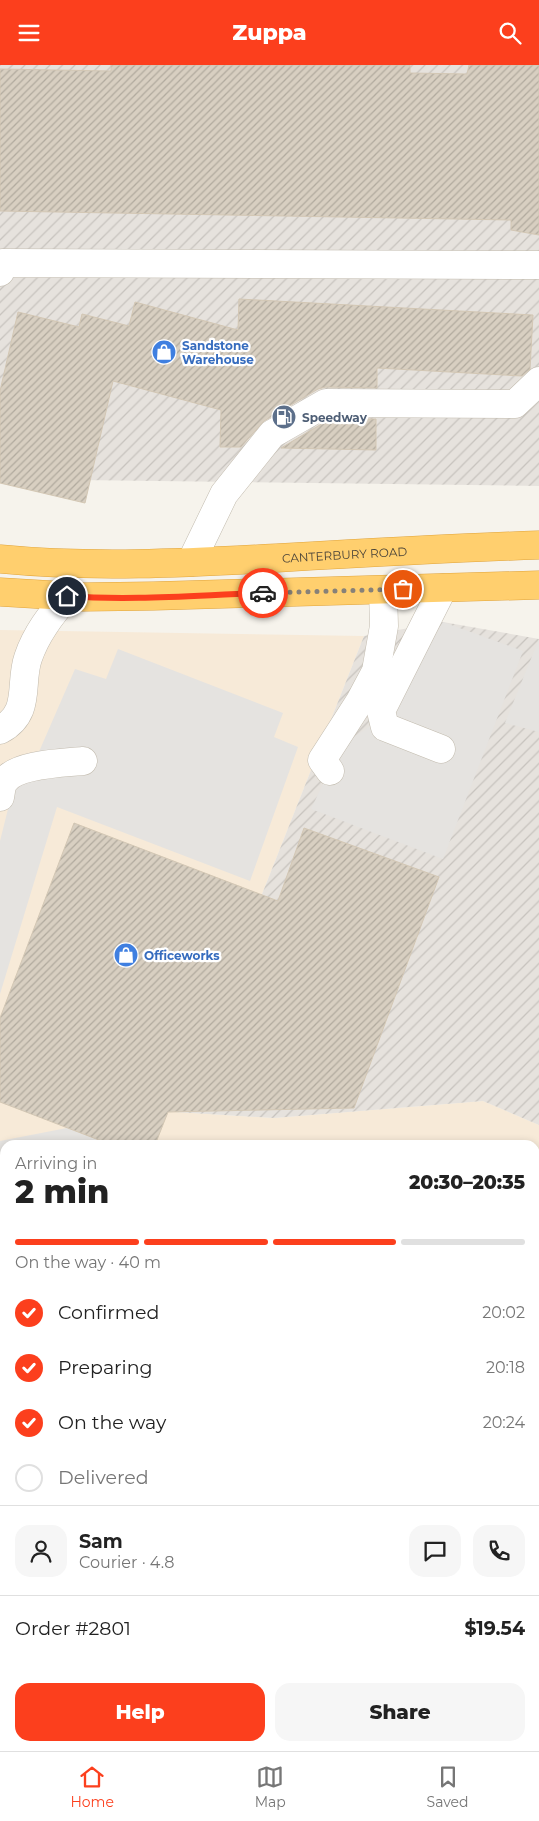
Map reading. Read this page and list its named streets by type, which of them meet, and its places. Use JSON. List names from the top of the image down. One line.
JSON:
{"streets":{"highway":["CANTERBURY ROAD"]},"places":{"shop":["Sandstone Warehouse","Officeworks"],"fuel station":["Speedway"]},"page":{"header":"Zuppa","heading":["2 min","Arriving in","20:30–20:35"],"panel":["Sam","Courier · 4.8","Order #2801","$19.54"],"bar":"On the way · 40 m","list":[["Confirmed","20:02"],["Preparing","20:18"],["On the way","20:24"],"Delivered"],"buttons":["Help","Share"],"tabs":["Home","Map","Saved"]}}
